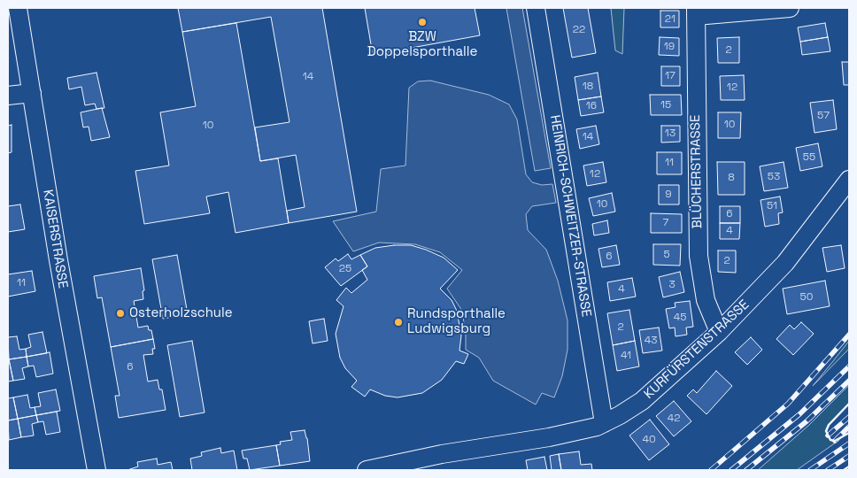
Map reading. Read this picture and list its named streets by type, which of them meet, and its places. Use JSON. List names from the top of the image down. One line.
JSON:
{"streets":{"street":["BLÜCHERSTRASSE","HEINRICH-SCHWEITZER-STRASSE","KAISERSTRASSE","KURFÜRSTENSTRASSE"]},"crossings":[["BLÜCHERSTRASSE","KURFÜRSTENSTRASSE"],["HEINRICH-SCHWEITZER-STRASSE","KURFÜRSTENSTRASSE"]],"places":["BZW Doppelsporthalle","Osterholzschule","Rundsporthalle Ludwigsburg"],"house_numbers":["21","22","19","2","17","14","18","12","15","16","57","10","10","13","14","55","11","12","53","8","9","10","51","6","7","4","5","6","2","25","11","3","4","50","45","2","43","41","6","42","40"]}
